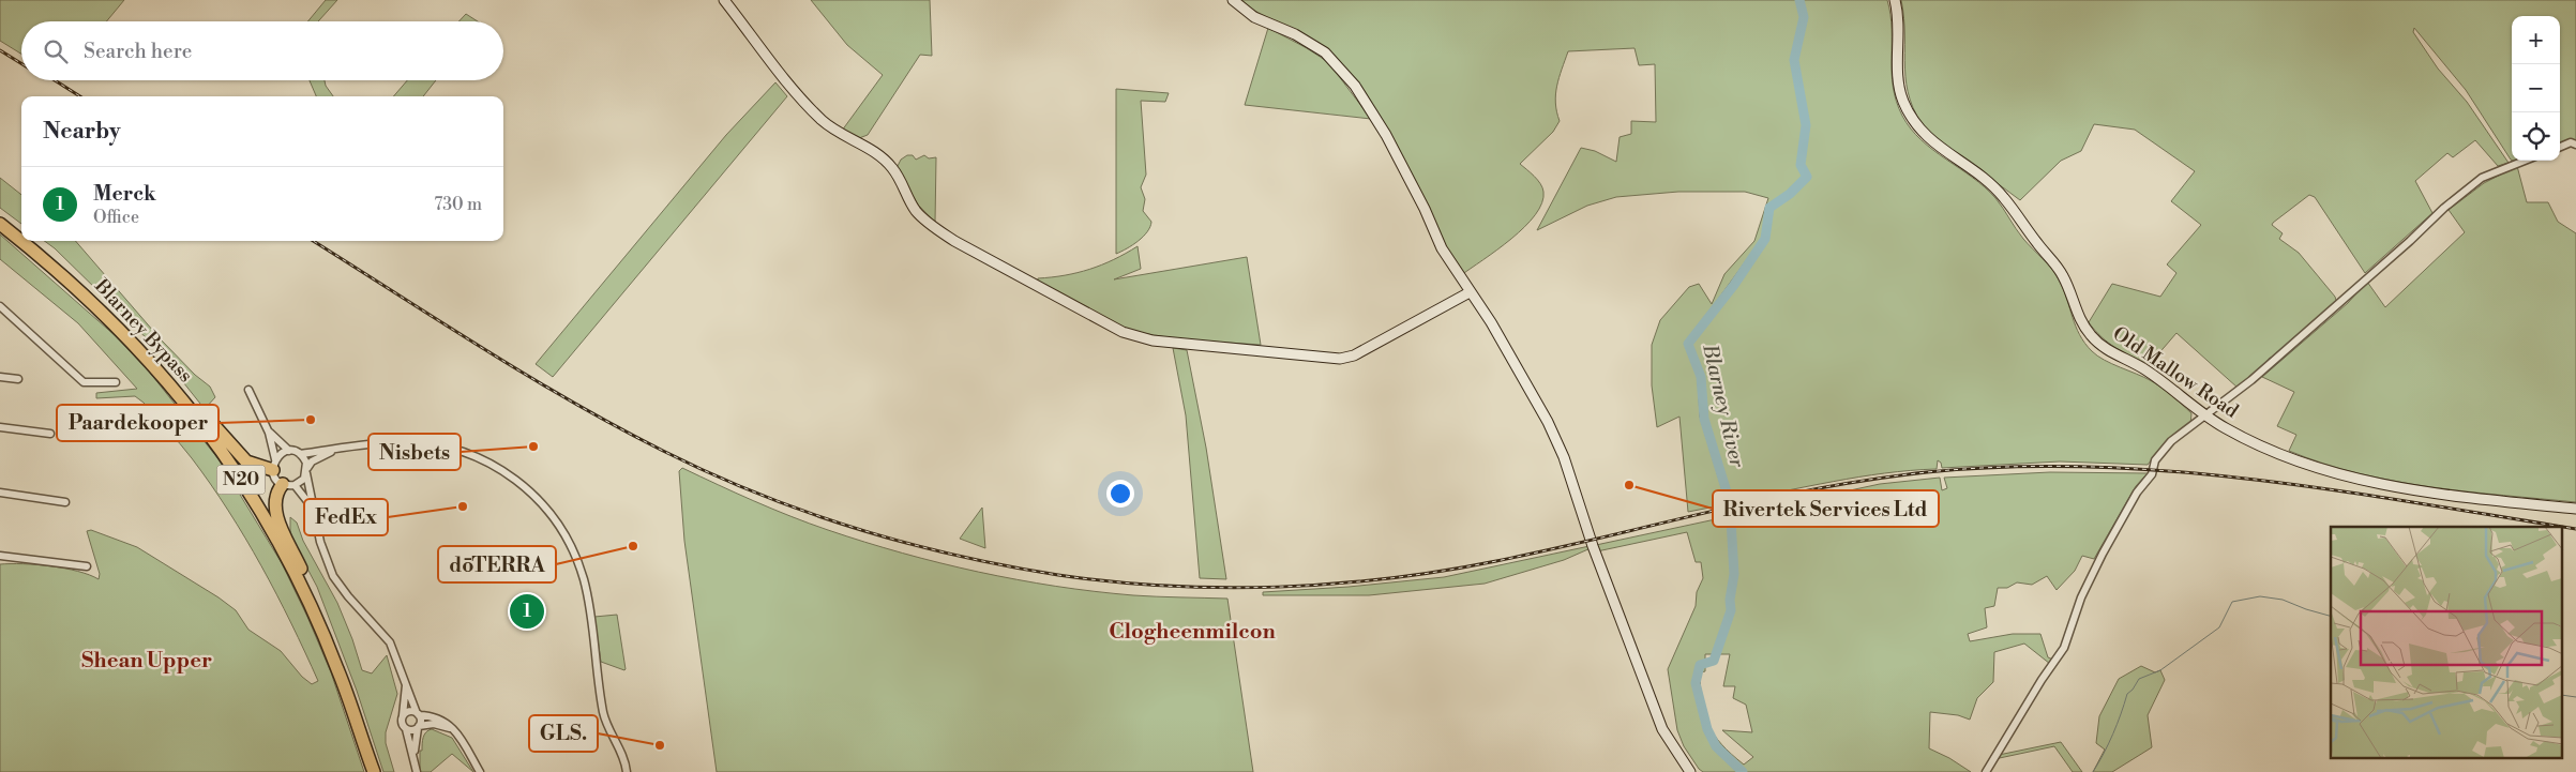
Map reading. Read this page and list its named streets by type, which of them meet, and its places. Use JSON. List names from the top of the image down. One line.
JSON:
{"streets":{"highway":["Blarney Bypass","N20"],"street":["Old Mallow Road"]},"districts":["Clogheenmilcon","Shean Upper"],"water":["Blarney River"],"places":["Paardekooper","Nisbets","Rivertek Services Ltd","FedEx","dōTERRA","GLS."],"page":{"map_buttons":["+","−"],"search":"Search here","heading":"Nearby","list":[{"mark":"1","name":"Merck","note":"Office","value":"730 m"}],"pins":"1"}}
